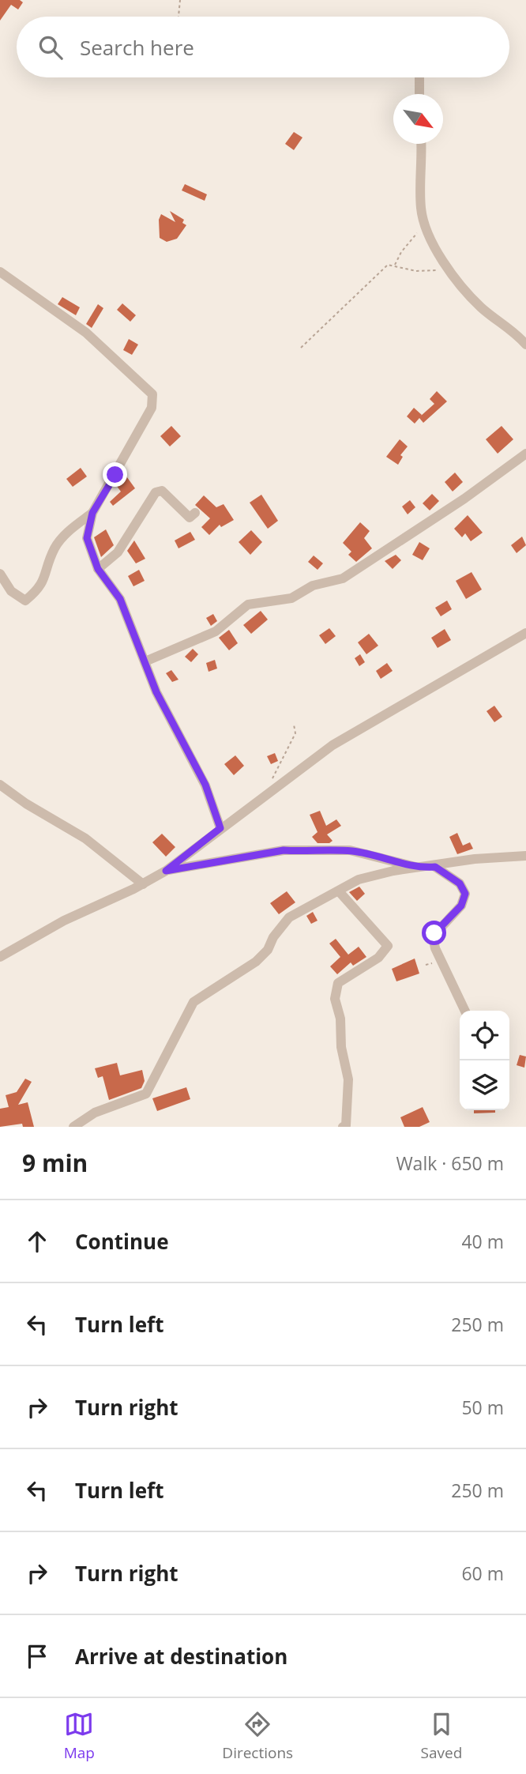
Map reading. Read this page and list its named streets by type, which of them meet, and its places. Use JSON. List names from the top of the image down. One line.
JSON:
{"north":"bottom right","page":{"search":"Search here","heading":["9 min","Walk · 650 m"],"list":[["Continue","40 m"],["Turn left","250 m"],["Turn right","50 m"],["Turn left","250 m"],["Turn right","60 m"],"Arrive at destination"],"nav":["Map","Directions","Saved"]}}
